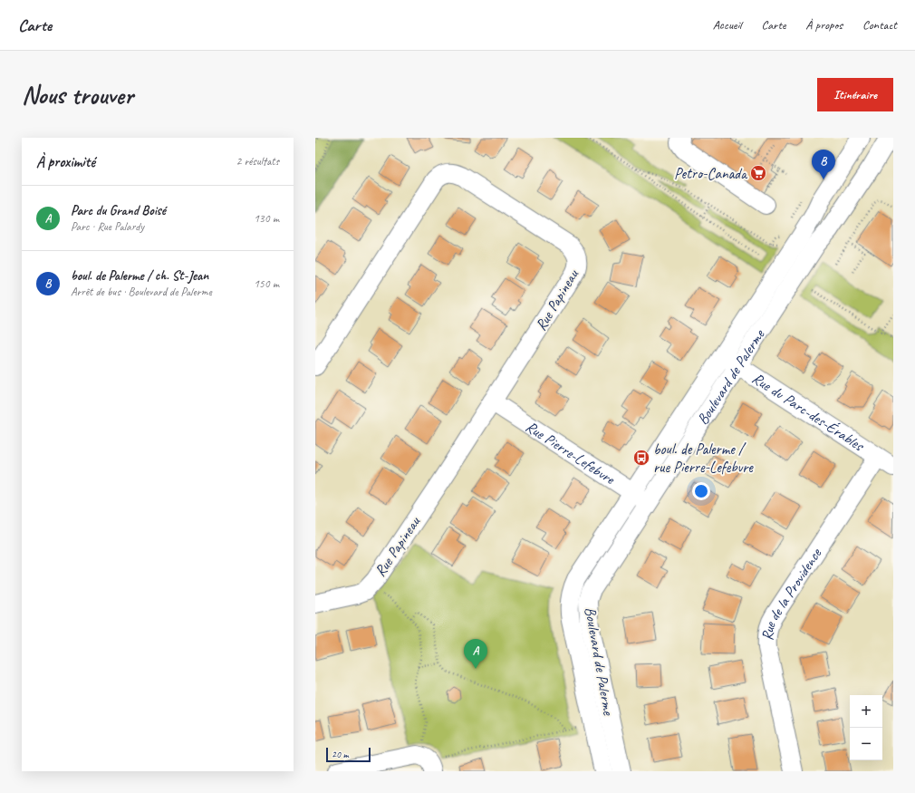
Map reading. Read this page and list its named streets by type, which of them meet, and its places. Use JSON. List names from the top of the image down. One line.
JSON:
{"streets":{"street":["Rue Papineau","Boulevard de Palerme","Rue du Parc-des-Érables","Rue Pierre-Lefebvre","Rue de la Providence"]},"crossings":[["Rue Papineau","Rue Pierre-Lefebvre"],["Boulevard de Palerme","Rue du Parc-des-Érables"],["Boulevard de Palerme","Rue Pierre-Lefebvre"],["Rue du Parc-des-Érables","Rue de la Providence"]],"places":{"supermarket":["Petro-Canada"],"bus stop":["boul. de Palerme / rue Pierre-Lefebvre"]},"scale_bar":"20 m","page":{"header":"Carte","nav":["Accueil","Carte","À propos","Contact"],"buttons":"Itinéraire","title":"Nous trouver","heading":["À proximité","2 résultats"],"pins":["B","A"],"list":[{"mark":"A","name":"Parc du Grand Boisé","note":"Parc · Rue Palardy","value":"130 m"},{"mark":"B","name":"boul. de Palerme / ch. St-Jean","note":"Arrêt de bus · Boulevard de Palerme","value":"150 m"}],"map_buttons":["+","−"],"scale":"20 m"}}
